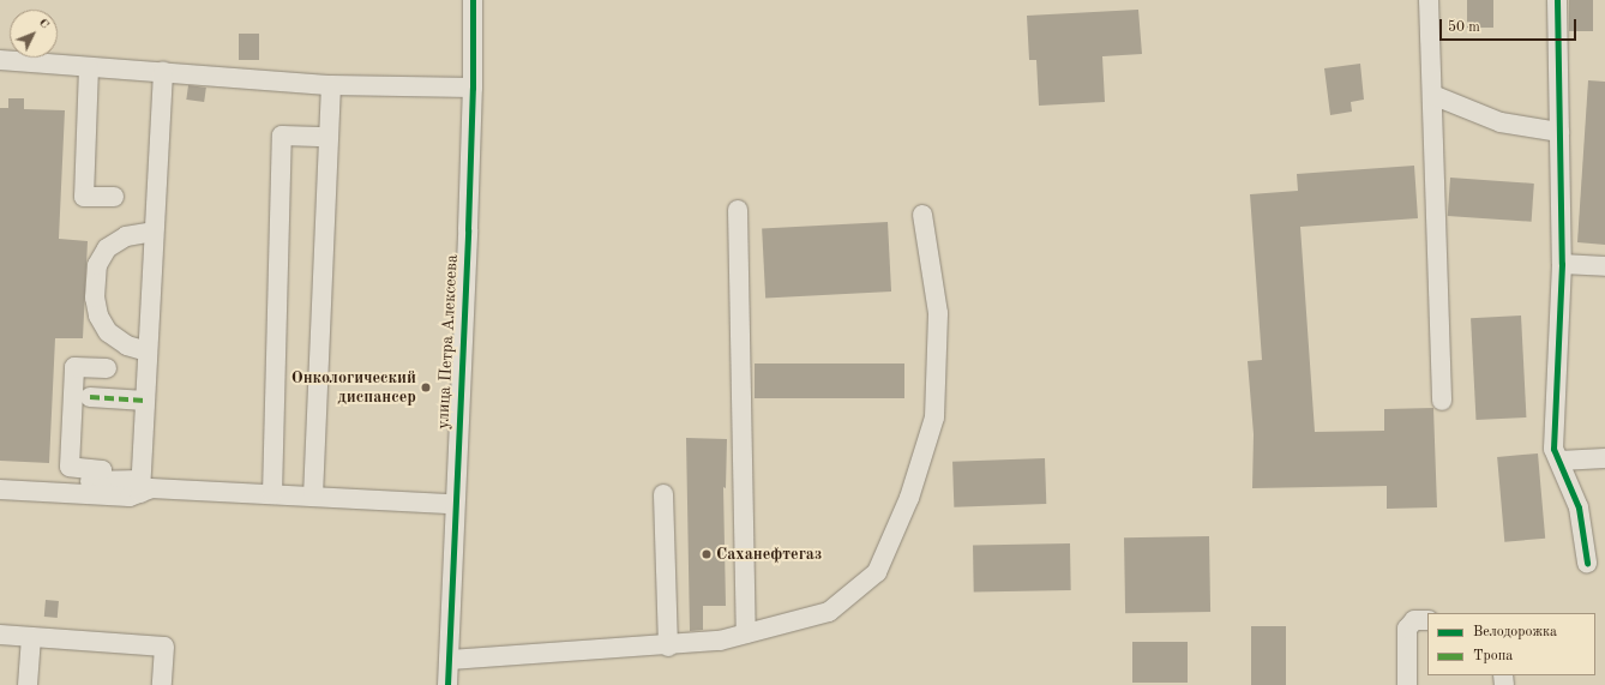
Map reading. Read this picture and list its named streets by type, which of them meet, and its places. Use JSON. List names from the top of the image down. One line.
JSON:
{"streets":{"street":["улица Петра Алексеева"]},"places":["Онкологический диспансер","Саханефтегаз"],"legend":["Велодорожка","Тропа"],"scale_bar":"50 m","north":"top right"}
